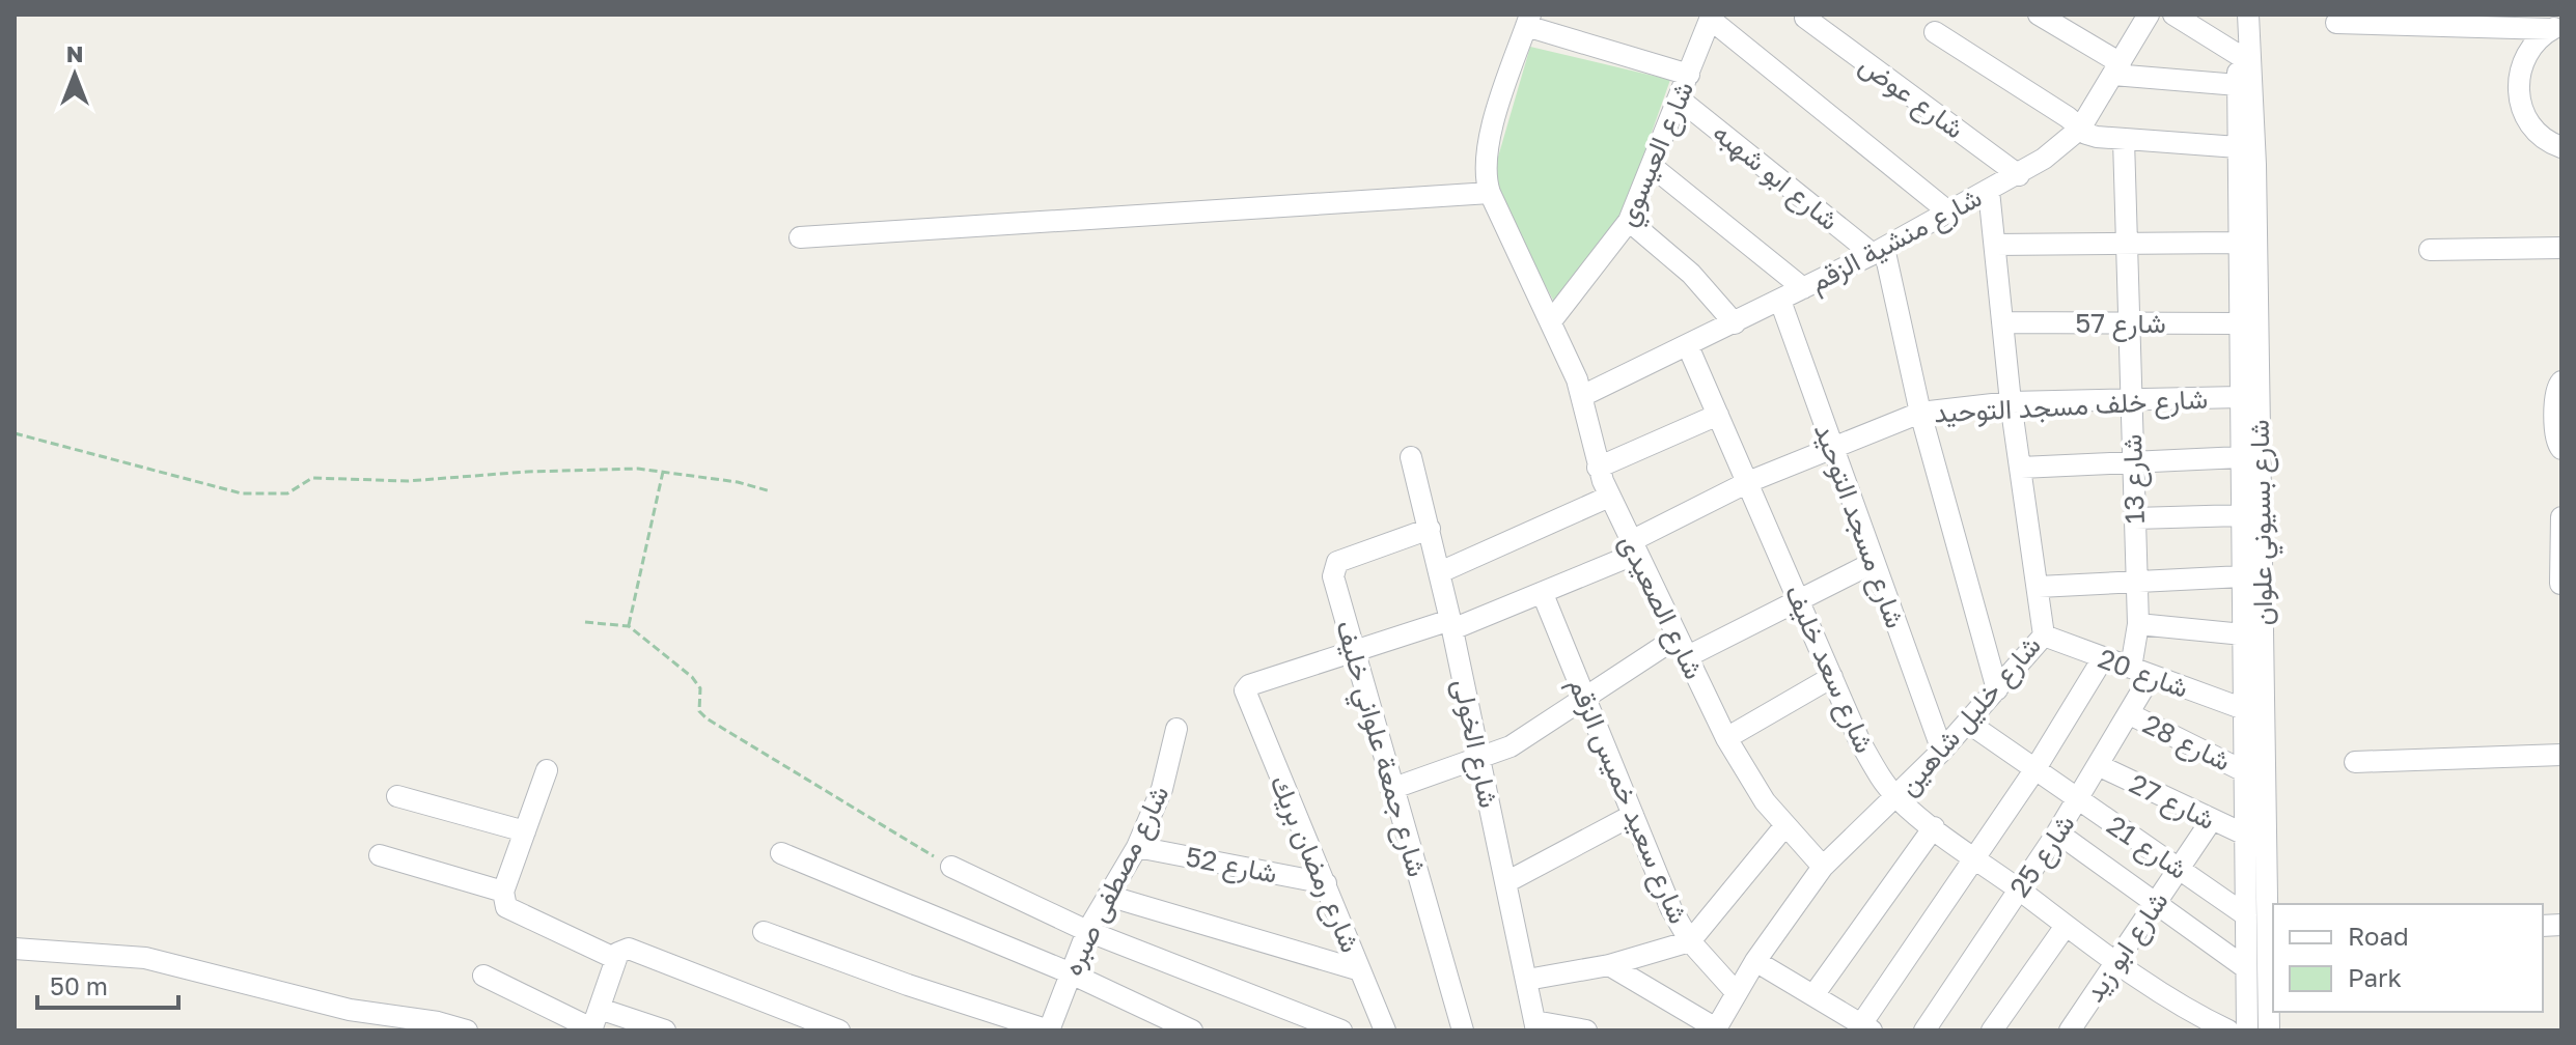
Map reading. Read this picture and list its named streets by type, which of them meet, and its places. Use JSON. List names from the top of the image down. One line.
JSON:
{"streets":{"street":["شارع عوض","شارع العيسوي","شارع ابو شهبه","شارع منشية الزقم","شارع 57","شارع خلف مسجد التوحيد","شارع 13","شارع بسيوني علوان","شارع مسجد التوحيد","شارع الصعيدى","شارع سعد خليف","شارع 20","شارع خليل شاهين","شارع 28","شارع الخولى","شارع جمعة علواني خليف","شارع سعيد خميس الزقم","شارع 27","شارع 21","شارع 25","شارع رمضان بريك","شارع 52","شارع مصطفى صبره","شارع ابو زيد"]},"crossings":[["شارع عوض","شارع منشية الزقم"],["شارع العيسوي","شارع ابو شهبه"],["شارع العيسوي","شارع الصعيدى"],["شارع ابو شهبه","شارع منشية الزقم"],["شارع منشية الزقم","شارع مسجد التوحيد"],["شارع منشية الزقم","شارع الصعيدى"],["شارع منشية الزقم","شارع سعد خليف"],["شارع منشية الزقم","شارع خليل شاهين"],["شارع 57","شارع 13"],["شارع 57","شارع بسيوني علوان"],["شارع 57","شارع خليل شاهين"],["شارع خلف مسجد التوحيد","شارع 13"],["شارع خلف مسجد التوحيد","شارع بسيوني علوان"],["شارع خلف مسجد التوحيد","شارع مسجد التوحيد"],["شارع خلف مسجد التوحيد","شارع الصعيدى"],["شارع خلف مسجد التوحيد","شارع سعد خليف"],["شارع خلف مسجد التوحيد","شارع خليل شاهين"],["شارع خلف مسجد التوحيد","شارع الخولى"],["شارع خلف مسجد التوحيد","شارع جمعة علواني خليف"],["شارع خلف مسجد التوحيد","شارع سعيد خميس الزقم"],["شارع خلف مسجد التوحيد","شارع رمضان بريك"],["شارع 13","شارع 20"],["شارع 13","شارع 25"],["شارع بسيوني علوان","شارع 20"],["شارع بسيوني علوان","شارع 28"],["شارع بسيوني علوان","شارع 27"],["شارع بسيوني علوان","شارع 21"],["شارع مسجد التوحيد","شارع خليل شاهين"],["شارع الصعيدى","شارع خليل شاهين"],["شارع سعد خليف","شارع خليل شاهين"],["شارع سعد خليف","شارع 25"],["شارع سعد خليف","شارع ابو زيد"],["شارع 20","شارع خليل شاهين"],["شارع 20","شارع 25"],["شارع خليل شاهين","شارع سعيد خميس الزقم"],["شارع خليل شاهين","شارع 21"],["شارع 28","شارع 25"],["شارع الخولى","شارع جمعة علواني خليف"],["شارع 27","شارع 25"],["شارع 27","شارع ابو زيد"],["شارع 21","شارع 25"],["شارع 21","شارع ابو زيد"],["شارع رمضان بريك","شارع 52"],["شارع 52","شارع مصطفى صبره"]],"legend":["Road","Park"],"scale_bar":"50 m","north":"top"}
